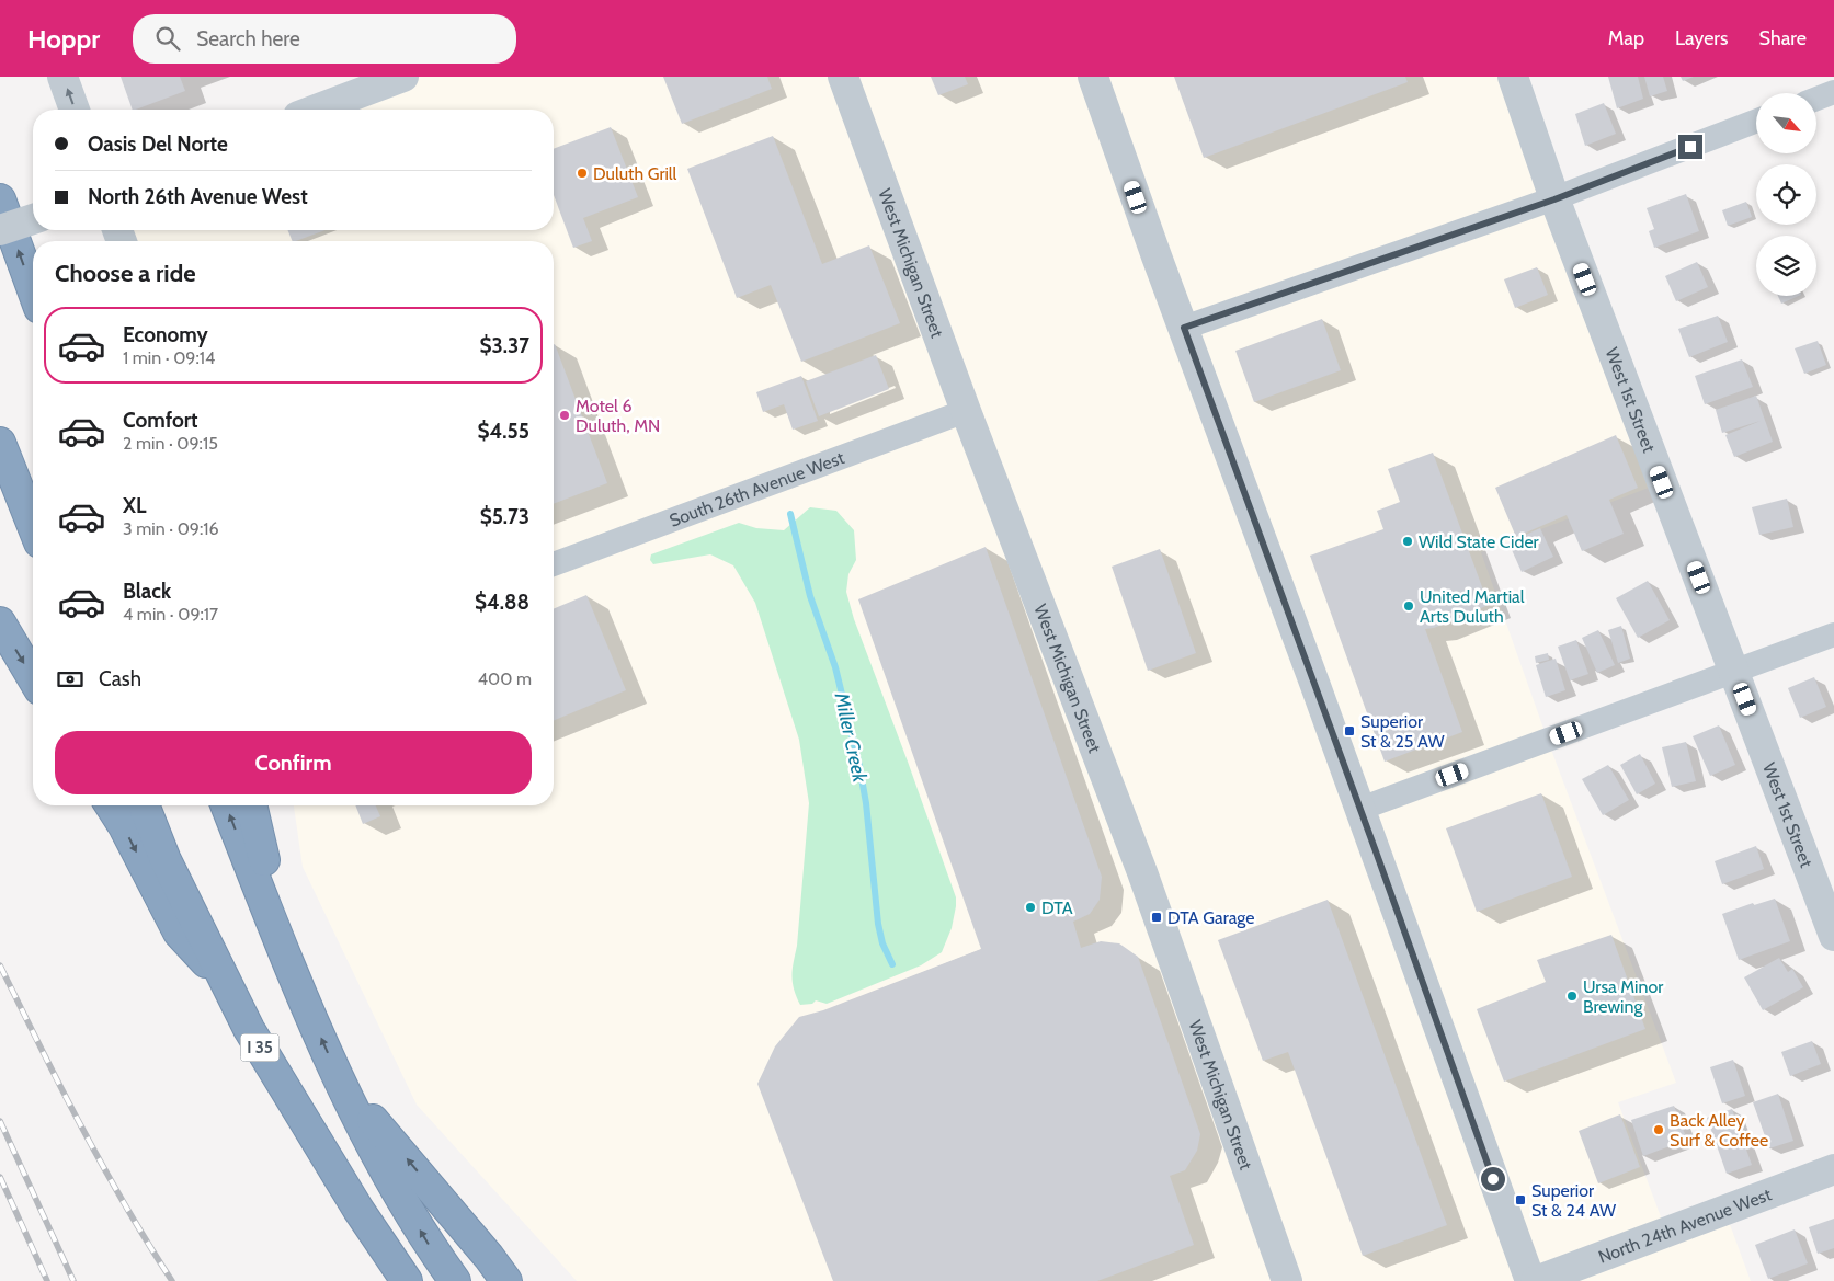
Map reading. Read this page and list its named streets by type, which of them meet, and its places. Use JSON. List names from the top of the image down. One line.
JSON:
{"streets":{"highway":["I 35"],"street":["West Michigan Street","West 1st Street","South 26th Avenue West","North 24th Avenue West"]},"crossings":[["West Michigan Street","South 26th Avenue West"]],"water":["Miller Creek"],"places":{"other":["Duluth Grill","Motel 6 Duluth, MN","Wild State Cider","United Martial Arts Duluth","DTA","Ursa Minor Brewing","Back Alley Surf & Coffee"],"transit":["Superior St & 25 AW","DTA Garage","Superior St & 24 AW"]},"north":"bottom right","page":{"header":"Hoppr","search":"Search here","nav":["Map","Layers","Share"],"banner":["Oasis Del Norte","North 26th Avenue West"],"heading":"Choose a ride","list":[{"name":"Economy","note":"1 min · 09:14","value":"$3.37"},{"name":"Comfort","note":"2 min · 09:15","value":"$4.55"},{"name":"XL","note":"3 min · 09:16","value":"$5.73"},{"name":"Black","note":"4 min · 09:17","value":"$4.88"}],"pay":["Cash","400 m"],"buttons":"Confirm"}}
